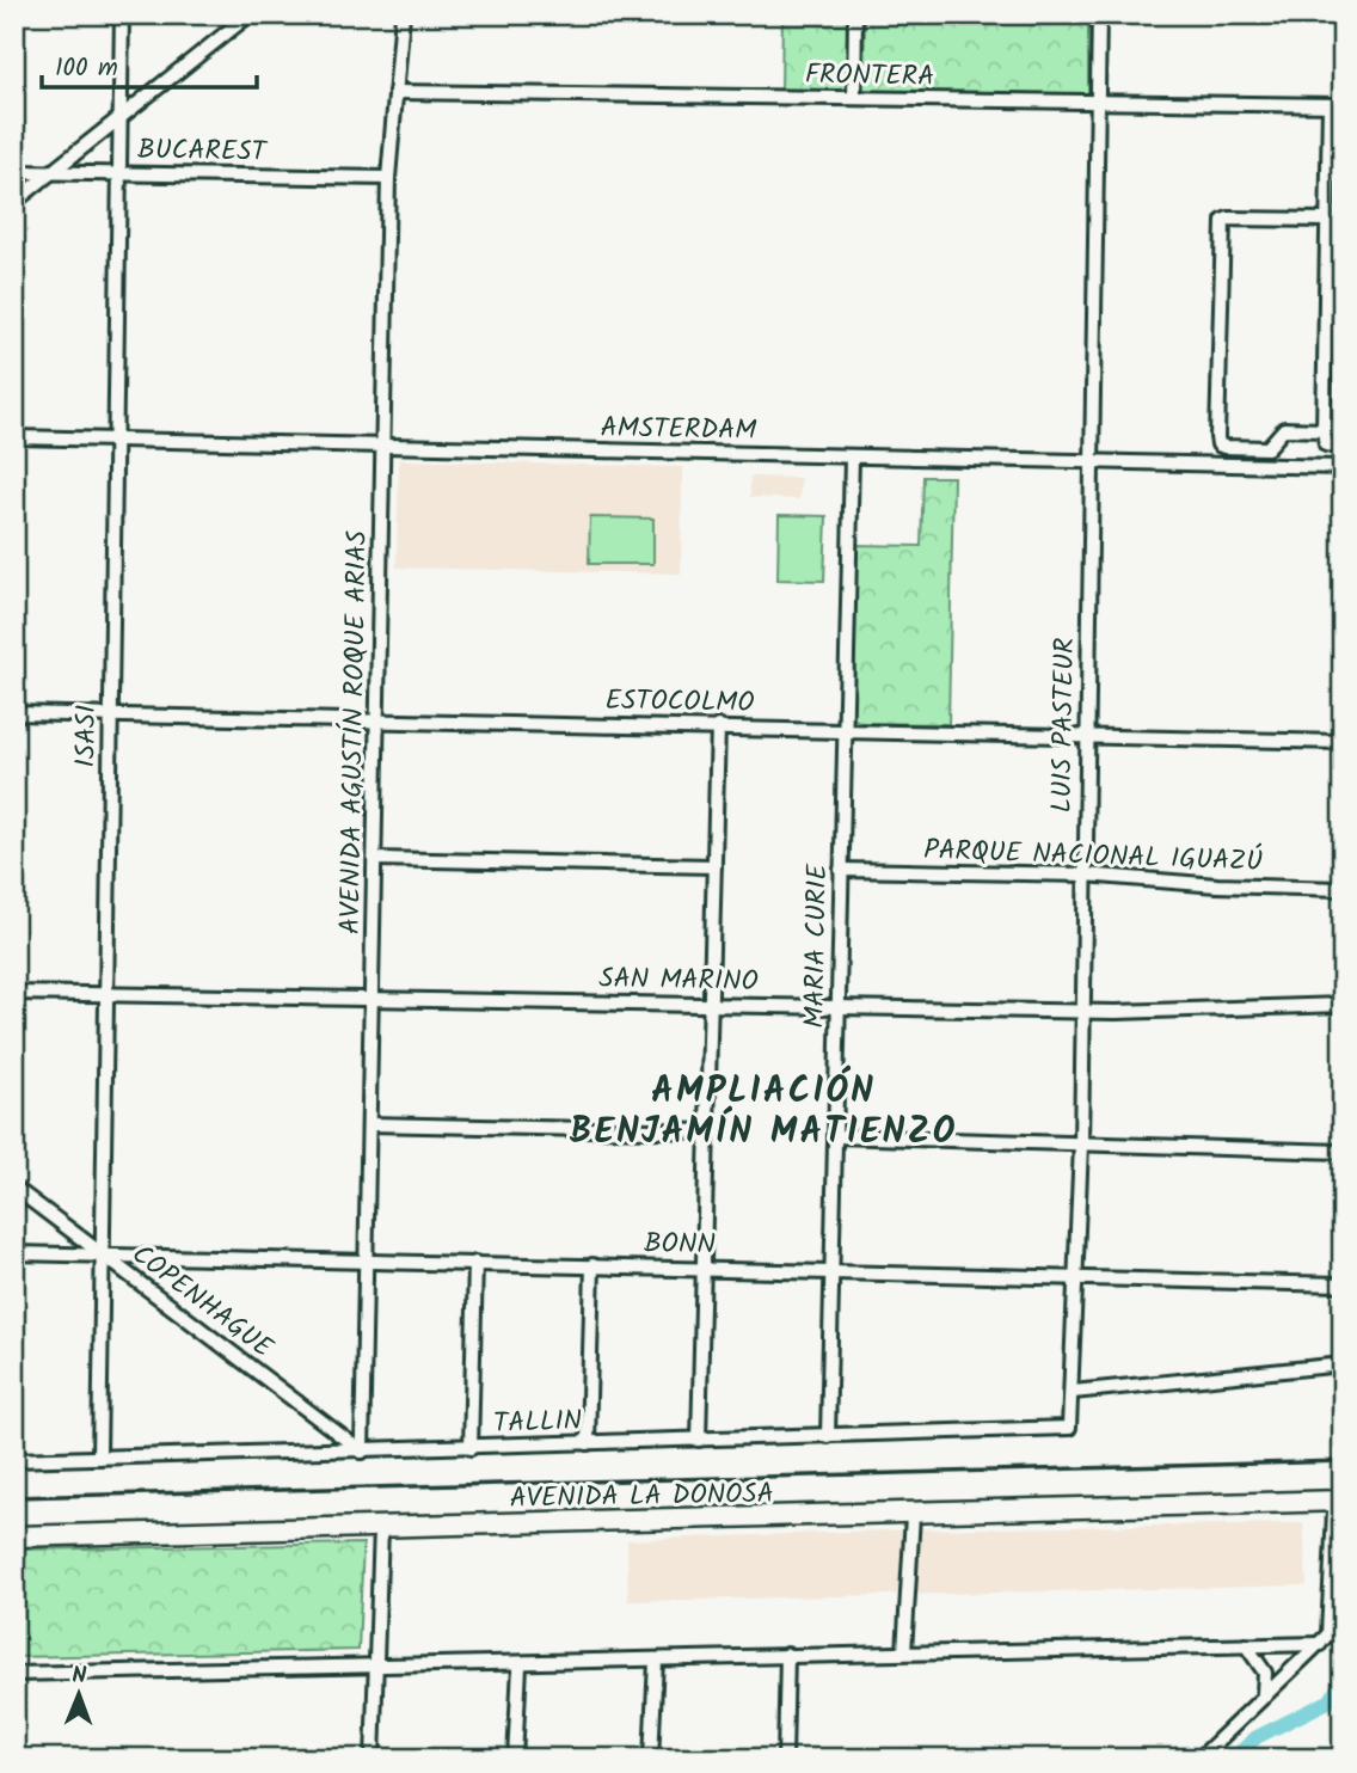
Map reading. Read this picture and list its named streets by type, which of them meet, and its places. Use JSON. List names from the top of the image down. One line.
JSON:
{"streets":{"main road":["AVENIDA LA DONOSA"],"street":["FRONTERA","BUCAREST","AMSTERDAM","ESTOCOLMO","LUIS PASTEUR","AVENIDA AGUSTÍN ROQUE ARIAS","ISASI","PARQUE NACIONAL IGUAZÚ","MARIA CURIE","SAN MARINO","BONN","COPENHAGUE","TALLIN"]},"crossings":[["FRONTERA","LUIS PASTEUR"],["FRONTERA","AVENIDA AGUSTÍN ROQUE ARIAS"],["BUCAREST","AVENIDA AGUSTÍN ROQUE ARIAS"],["BUCAREST","ISASI"],["AMSTERDAM","LUIS PASTEUR"],["AMSTERDAM","AVENIDA AGUSTÍN ROQUE ARIAS"],["AMSTERDAM","ISASI"],["AMSTERDAM","MARIA CURIE"],["ESTOCOLMO","LUIS PASTEUR"],["ESTOCOLMO","AVENIDA AGUSTÍN ROQUE ARIAS"],["ESTOCOLMO","ISASI"],["ESTOCOLMO","MARIA CURIE"],["LUIS PASTEUR","PARQUE NACIONAL IGUAZÚ"],["LUIS PASTEUR","SAN MARINO"],["LUIS PASTEUR","BONN"],["LUIS PASTEUR","TALLIN"],["AVENIDA AGUSTÍN ROQUE ARIAS","SAN MARINO"],["AVENIDA AGUSTÍN ROQUE ARIAS","BONN"],["AVENIDA AGUSTÍN ROQUE ARIAS","COPENHAGUE"],["AVENIDA AGUSTÍN ROQUE ARIAS","TALLIN"],["ISASI","SAN MARINO"],["ISASI","BONN"],["ISASI","COPENHAGUE"],["ISASI","TALLIN"],["PARQUE NACIONAL IGUAZÚ","MARIA CURIE"],["MARIA CURIE","SAN MARINO"],["MARIA CURIE","BONN"],["MARIA CURIE","TALLIN"],["BONN","COPENHAGUE"],["COPENHAGUE","TALLIN"]],"districts":["AMPLIACIÓN BENJAMÍN MATIENZO"],"scale_bar":"100 m","north":"top"}
